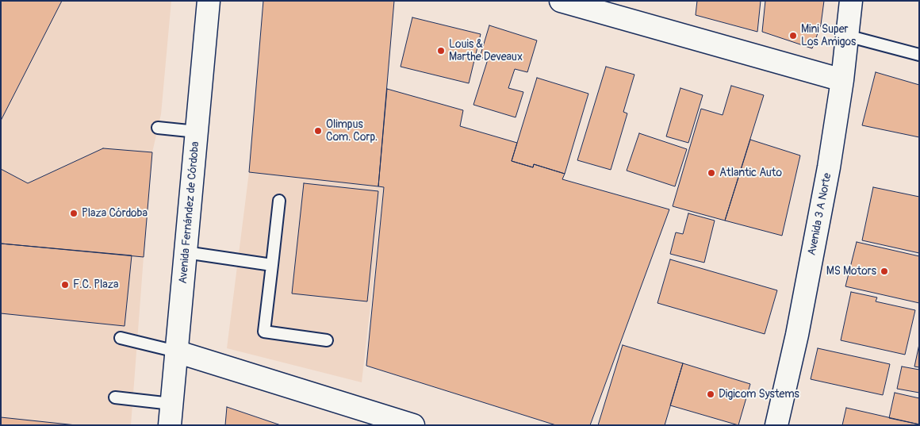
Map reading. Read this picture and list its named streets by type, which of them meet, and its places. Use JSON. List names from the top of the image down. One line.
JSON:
{"streets":{"street":["Avenida Fernández de Córdoba","Avenida 3 A Norte"]},"places":["Mini Super Los Amigos","Louis & Marthe Deveaux","Olimpus Com. Corp.","Atlantic Auto","Plaza Córdoba","MS Motors","F.C. Plaza","Digicom Systems"]}
